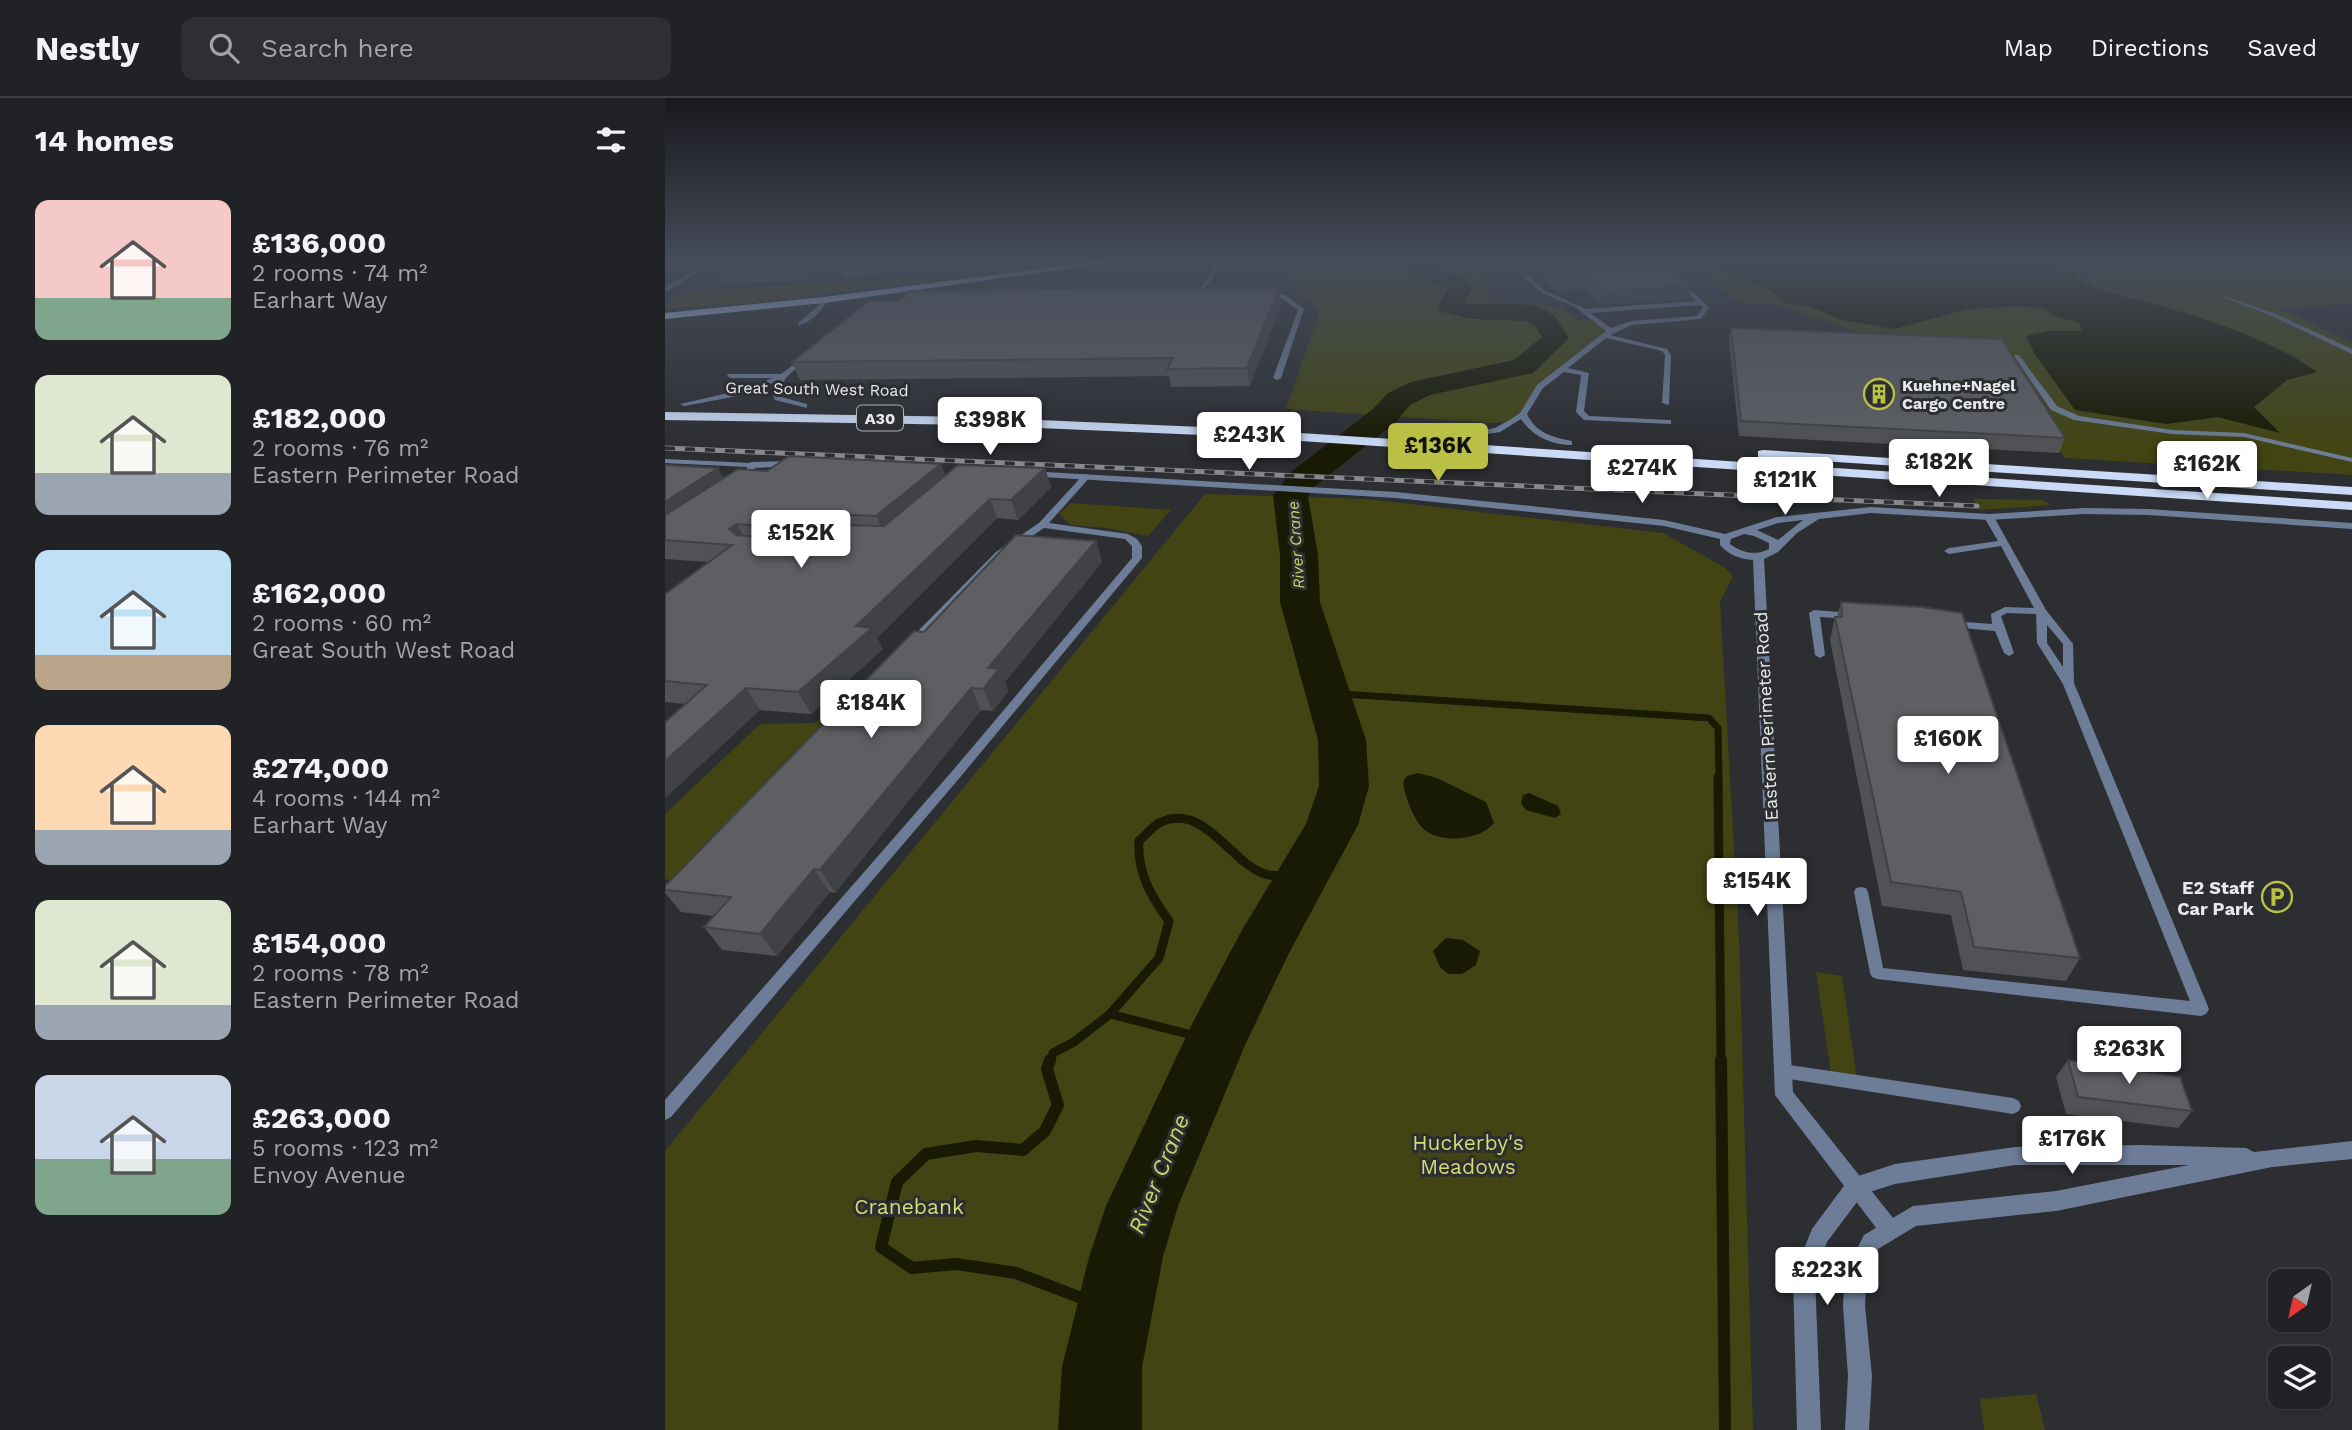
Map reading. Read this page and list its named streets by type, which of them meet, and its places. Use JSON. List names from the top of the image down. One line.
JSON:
{"streets":{"highway":["Great South West Road","A30"],"street":["Eastern Perimeter Road"]},"water":["River Crane"],"parks":["Huckerby's Meadows","Cranebank"],"places":{"building":["Kuehne+Nagel Cargo Centre"],"parking":["E2 Staff Car Park"]},"north":"bottom left","page":{"header":"Nestly","search":"Search here","nav":["Map","Directions","Saved"],"heading":"14 homes","list":[{"name":"£136,000","note":"2 rooms · 74 m² · Earhart Way"},{"name":"£182,000","note":"2 rooms · 76 m² · Eastern Perimeter Road"},{"name":"£162,000","note":"2 rooms · 60 m² · Great South West Road"},{"name":"£274,000","note":"4 rooms · 144 m² · Earhart Way"},{"name":"£154,000","note":"2 rooms · 78 m² · Eastern Perimeter Road"},{"name":"£263,000","note":"5 rooms · 123 m² · Envoy Avenue"}],"price":["£398K","£243K","£136K","£182K","£162K","£274K","£121K","£152K","£184K","£160K","£154K","£263K","£176K","£223K"]}}
